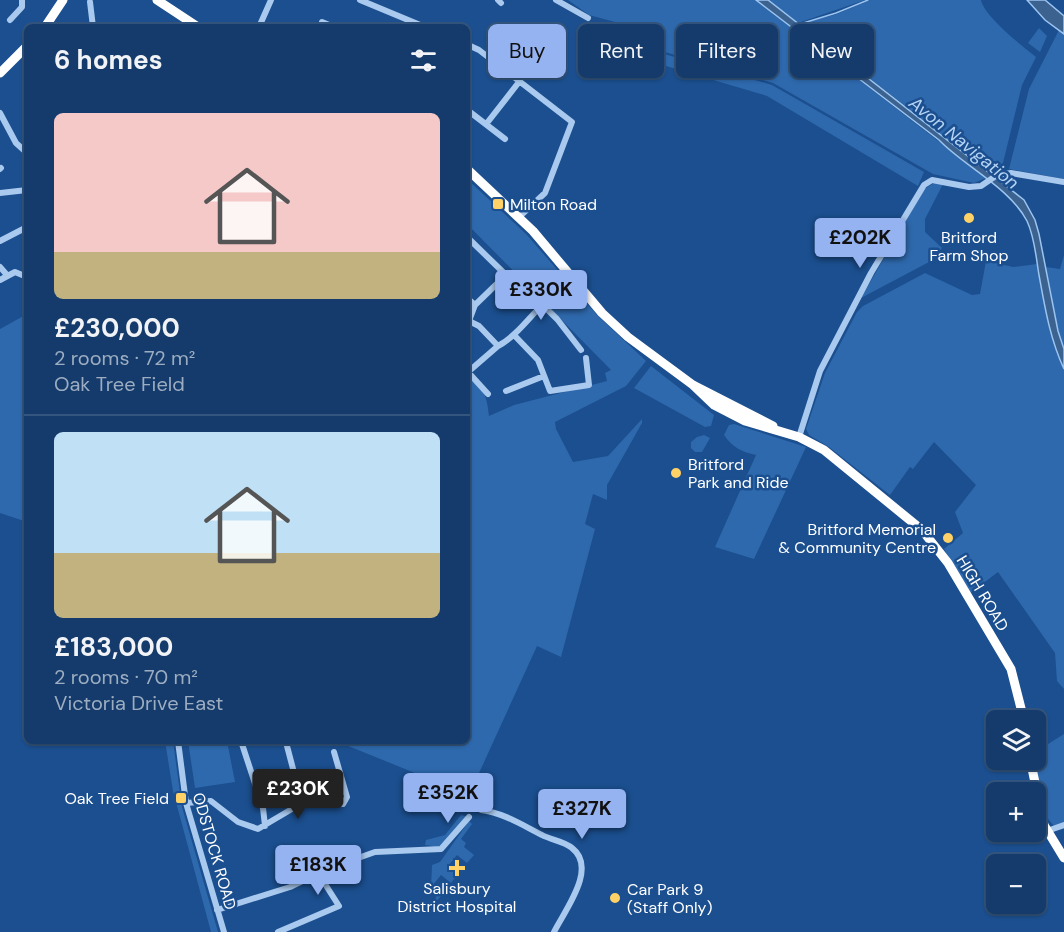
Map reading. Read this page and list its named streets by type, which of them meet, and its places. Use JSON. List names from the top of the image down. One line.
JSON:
{"streets":{"highway":["HIGH ROAD"],"street":["ODSTOCK ROAD"]},"water":["Avon Navigation"],"places":{"transit":["Milton Road","Oak Tree Field"],"other":["Britford Farm Shop","Britford Park and Ride","Britford Memorial & Community Centre","Car Park 9 (Staff Only)"],"health":["Salisbury District Hospital"]},"page":{"chip":["Buy","Rent","Filters","New"],"heading":"6 homes","list":[{"name":"£230,000","note":"2 rooms · 72 m² · Oak Tree Field"},{"name":"£183,000","note":"2 rooms · 70 m² · Victoria Drive East"}],"price":["£202K","£330K","£230K","£352K","£327K","£183K"],"map_buttons":["+","−"]}}
